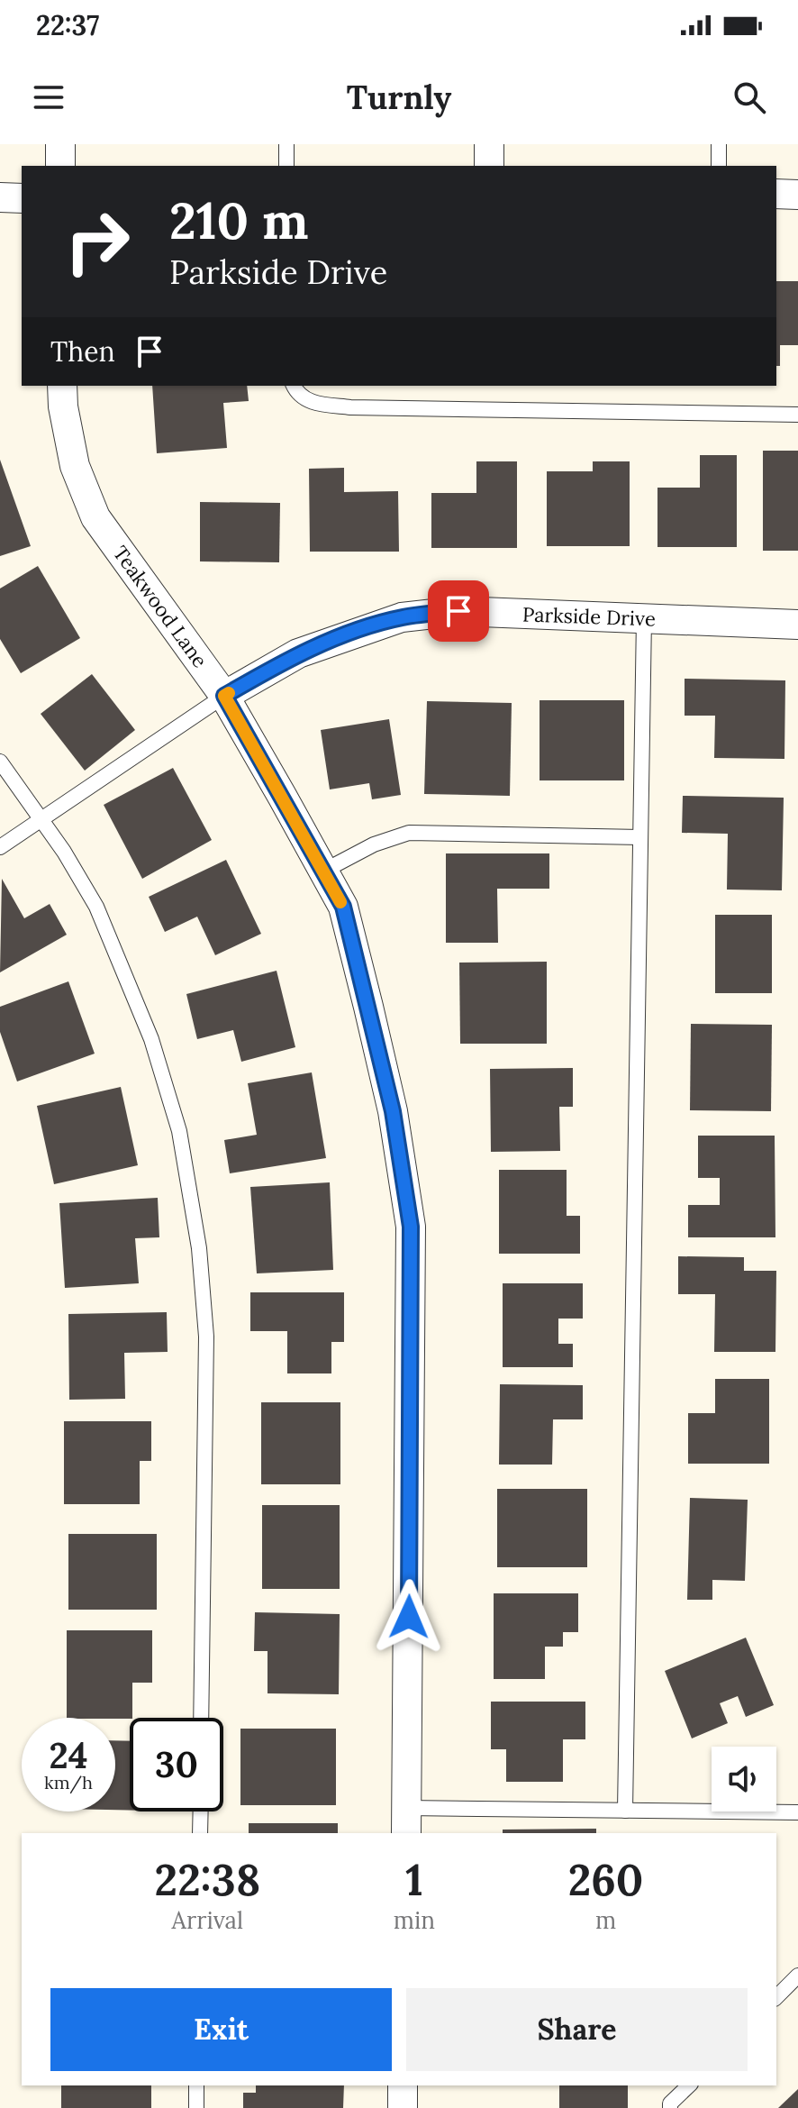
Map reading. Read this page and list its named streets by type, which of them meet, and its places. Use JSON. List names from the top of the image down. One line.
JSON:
{"streets":{"street":["Teakwood Lane","Parkside Drive"]},"crossings":[["Teakwood Lane","Parkside Drive"]],"page":{"status":"22:37","header":"Turnly","turn":["210 m","Parkside Drive"],"then":"Then","speed":"24 km/h","limit":"30","eta":["22:38","Arrival","1","min","260","m"],"buttons":["Exit","Share"]}}
